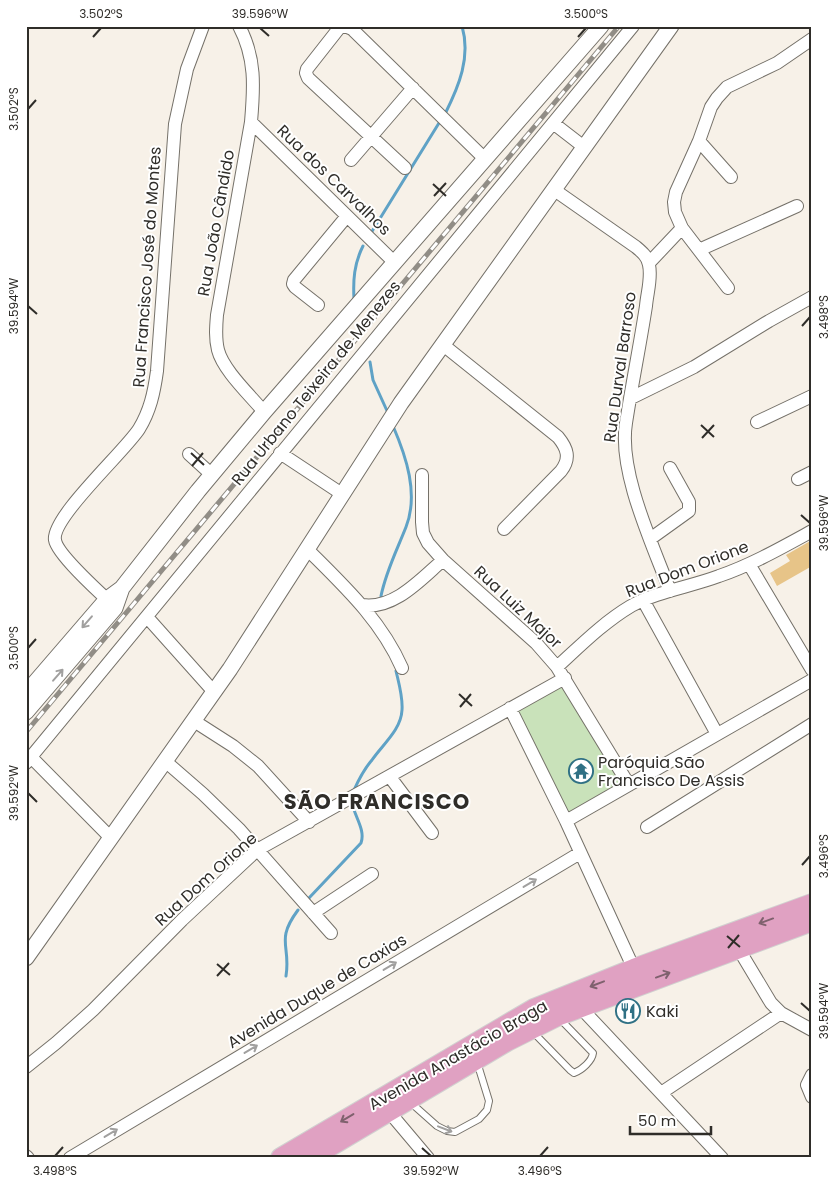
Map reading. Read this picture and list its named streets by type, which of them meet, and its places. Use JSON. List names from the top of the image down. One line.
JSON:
{"streets":{"main road":["Avenida Anastácio Braga"],"street":["Rua dos Carvalhos","Rua João Cândido","Rua Francisco José do Montes","Rua Durval Barroso","Rua Urbano Teixeira de Menezes","Rua Dom Orione","Rua Luiz Major","Avenida Duque de Caxias"]},"crossings":[["Rua dos Carvalhos","Rua João Cândido"],["Rua dos Carvalhos","Rua Urbano Teixeira de Menezes"],["Rua João Cândido","Rua Urbano Teixeira de Menezes"],["Rua Francisco José do Montes","Rua Urbano Teixeira de Menezes"],["Rua Durval Barroso","Rua Dom Orione"],["Rua Dom Orione","Rua Luiz Major"]],"one_way":["Avenida Duque de Caxias"],"districts":["SÃO FRANCISCO"],"places":{"temple":["Paróquia São Francisco De Assis"],"restaurant":["Kaki"]},"scale_bar":"50 m","coordinates":["3.502°S","39.596°W","3.500°S","39.594°W","3.498°S","39.592°W","3.496°S"]}
